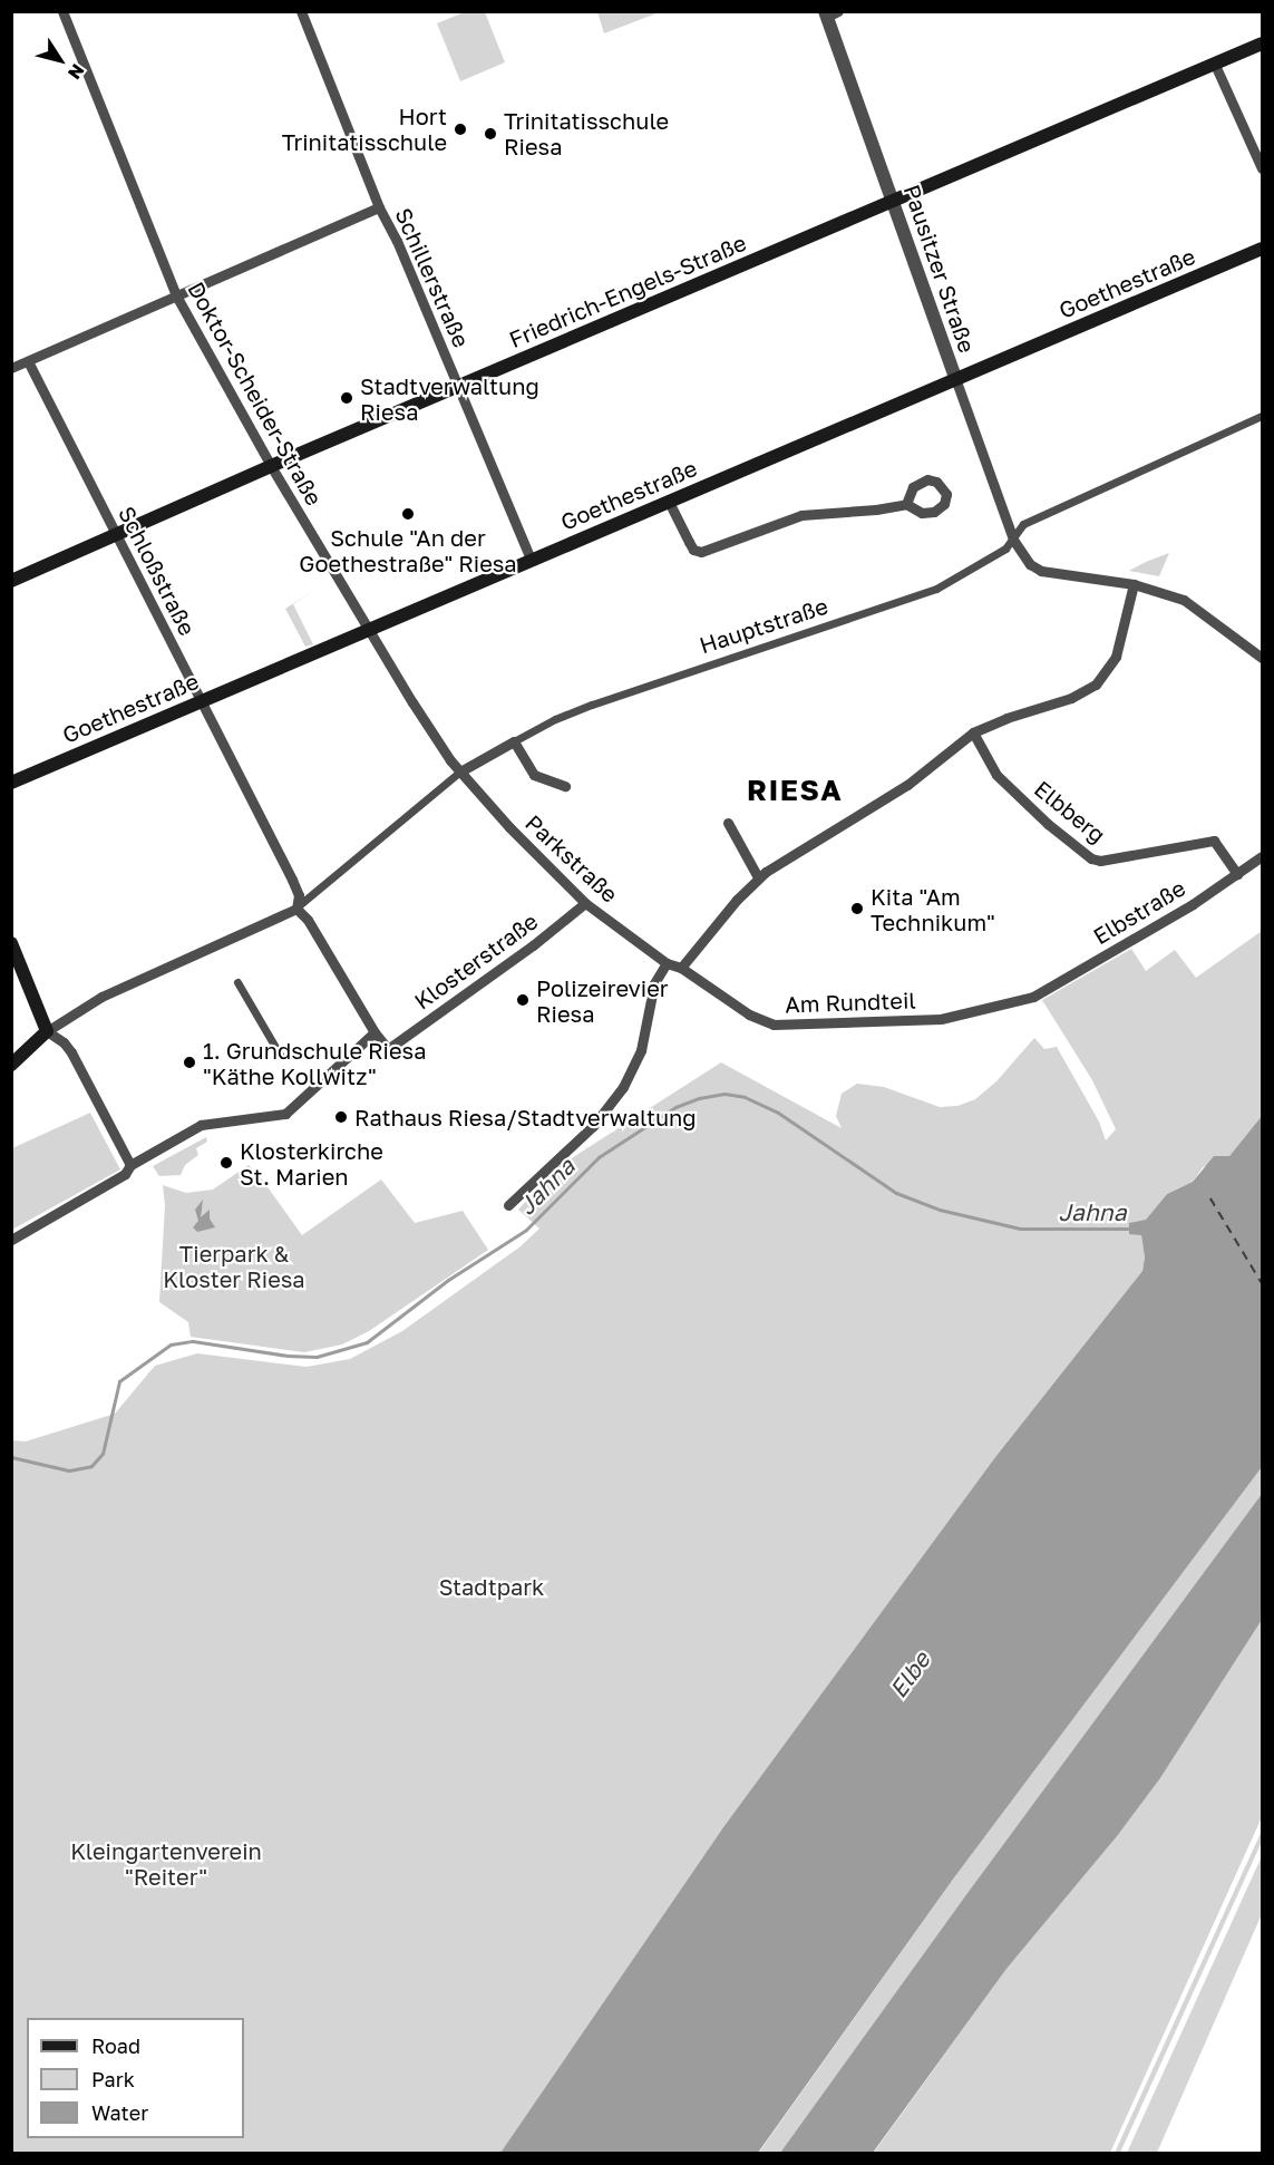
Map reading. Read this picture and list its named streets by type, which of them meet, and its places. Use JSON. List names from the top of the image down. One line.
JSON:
{"streets":{"main road":["Goethestraße","Friedrich-Engels-Straße"],"street":["Pausitzer Straße","Schillerstraße","Doktor-Scheider-Straße","Schloßstraße","Hauptstraße","Elbberg","Parkstraße","Elbstraße","Klosterstraße","Am Rundteil"]},"crossings":[["Pausitzer Straße","Goethestraße"],["Pausitzer Straße","Friedrich-Engels-Straße"],["Pausitzer Straße","Hauptstraße"],["Schillerstraße","Goethestraße"],["Schillerstraße","Friedrich-Engels-Straße"],["Goethestraße","Doktor-Scheider-Straße"],["Goethestraße","Schloßstraße"],["Friedrich-Engels-Straße","Doktor-Scheider-Straße"],["Friedrich-Engels-Straße","Schloßstraße"],["Doktor-Scheider-Straße","Hauptstraße"],["Doktor-Scheider-Straße","Parkstraße"],["Schloßstraße","Hauptstraße"],["Hauptstraße","Parkstraße"],["Elbberg","Elbstraße"],["Parkstraße","Klosterstraße"],["Parkstraße","Am Rundteil"],["Elbstraße","Am Rundteil"]],"districts":["RIESA"],"water":["Jahna","Elbe"],"parks":["Tierpark & Kloster Riesa","Stadtpark","Kleingartenverein \"Reiter\""],"places":["Hort Trinitatisschule","Trinitatisschule Riesa","Stadtverwaltung Riesa","Schule \"An der Goethestraße\" Riesa","Kita \"Am Technikum\"","Polizeirevier Riesa","1. Grundschule Riesa \"Käthe Kollwitz\"","Rathaus Riesa/Stadtverwaltung","Klosterkirche St. Marien"],"legend":["Road","Park","Water"],"north":"bottom right"}
